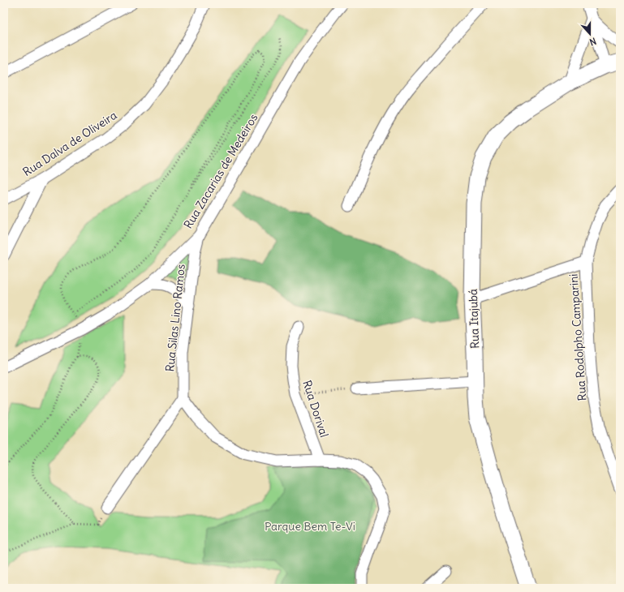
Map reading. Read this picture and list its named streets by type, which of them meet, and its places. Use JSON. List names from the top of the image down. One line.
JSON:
{"streets":{"street":["Rua Dalva de Oliveira","Rua Zacarias de Medeiros","Rua Silas Lino Ramos","Rua Itajubá","Rua Rodolpho Camparini","Rua Dorival"]},"crossings":[["Rua Zacarias de Medeiros","Rua Silas Lino Ramos"]],"parks":["Parque Bem Te-Vi"],"north":"bottom"}
